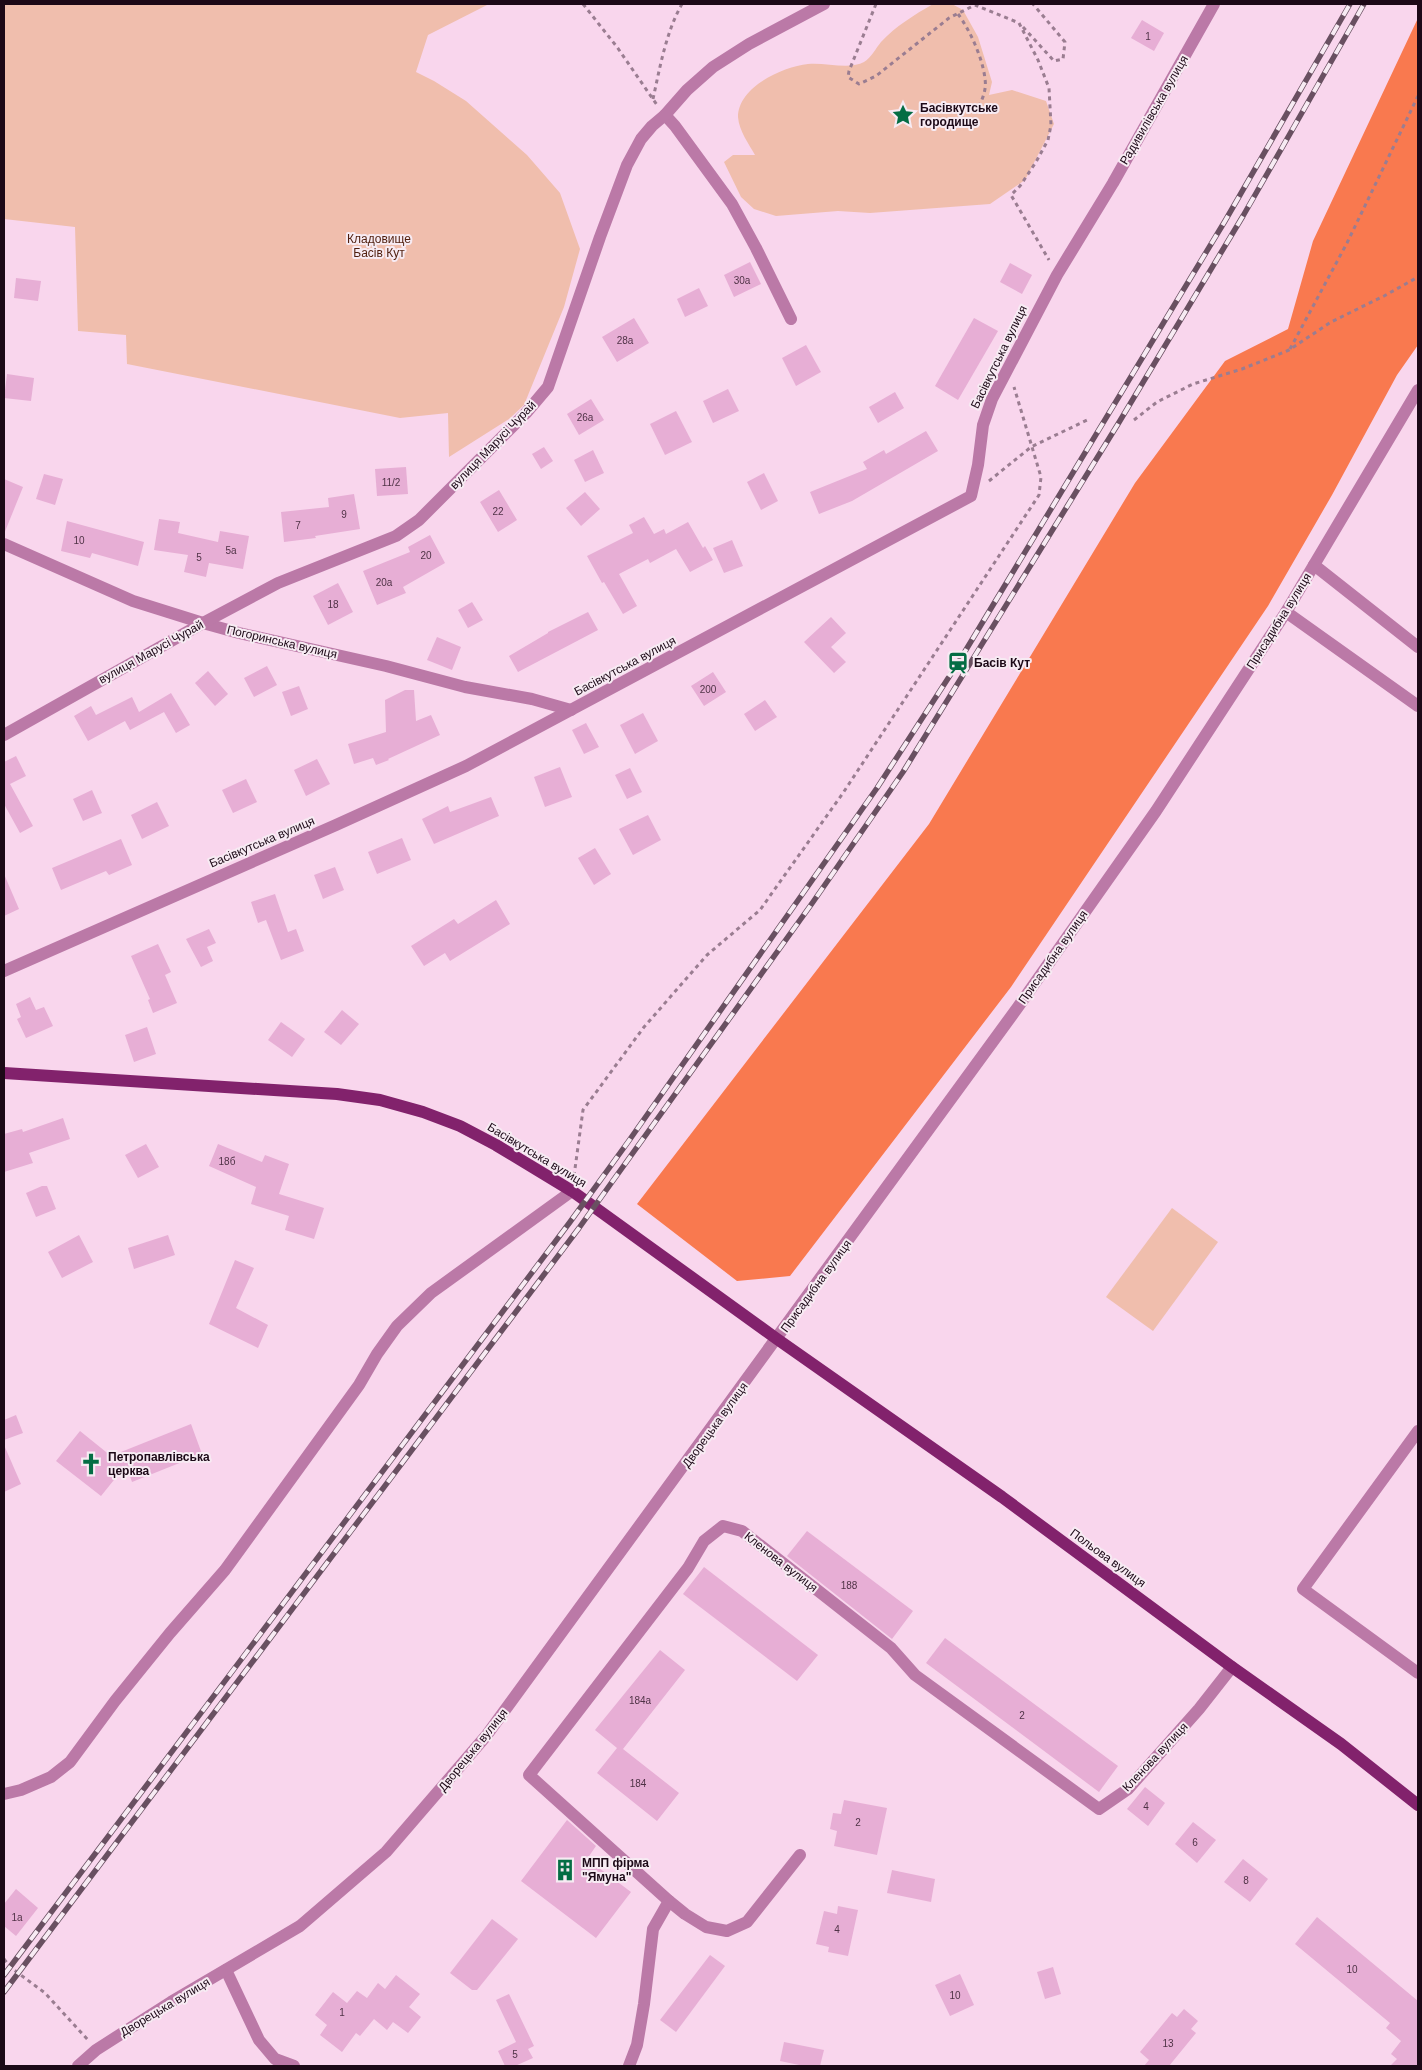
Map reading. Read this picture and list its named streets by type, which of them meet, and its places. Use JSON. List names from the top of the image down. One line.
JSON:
{"streets":{"main road":["Басівкутська вулиця","Польова вулиця"],"street":["Радивилівська вулиця","вулиця Марусі Чурай","Присадибна вулиця","Погоринська вулиця","Дворецька вулиця","Кленова вулиця"]},"crossings":[["Радивилівська вулиця","Басівкутська вулиця"],["Басівкутська вулиця","Присадибна вулиця"],["Басівкутська вулиця","Погоринська вулиця"],["Басівкутська вулиця","Дворецька вулиця"],["Басівкутська вулиця","Польова вулиця"],["вулиця Марусі Чурай","Погоринська вулиця"],["Присадибна вулиця","Дворецька вулиця"],["Присадибна вулиця","Польова вулиця"],["Дворецька вулиця","Польова вулиця"],["Польова вулиця","Кленова вулиця"]],"parks":["Кладовище Басів Кут"],"places":{"place":["Басівкутське городище"],"station":["Басів Кут"],"church":["Петропавлівська церква"],"building":["МПП фірма \"Ямуна\""]},"house_numbers":["1","30а","28а","26а","11/2","22","9","7","10","5а","20","5","20а","18","200","18б","188","184а","2","184","4","2","6","8","1а","4","10","10","1","13","5"]}
